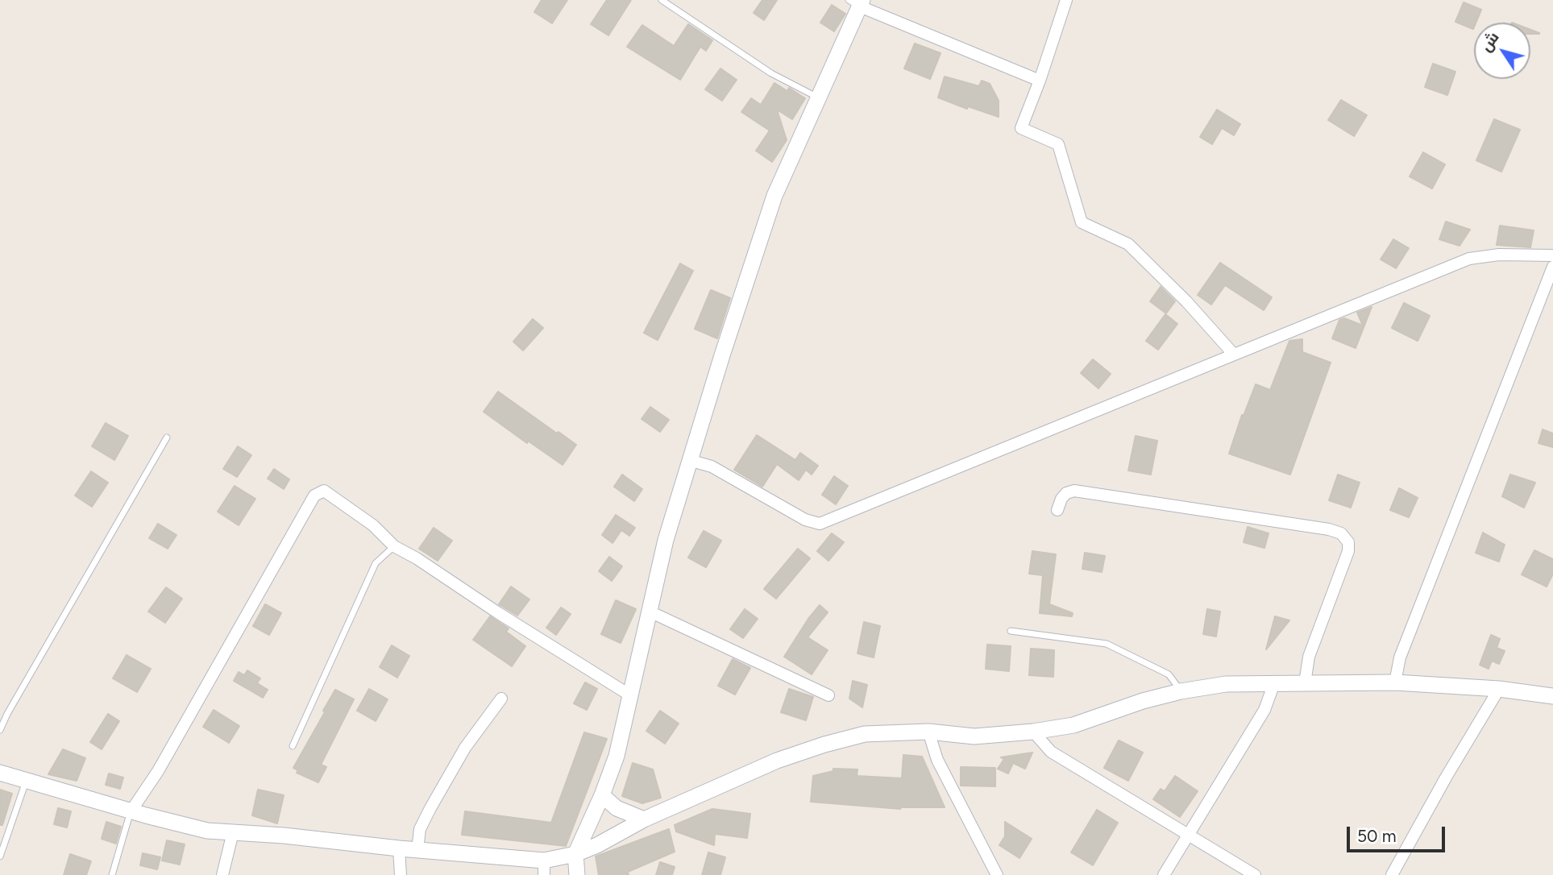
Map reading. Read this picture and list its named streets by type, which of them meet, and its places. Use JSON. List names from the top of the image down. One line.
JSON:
{"scale_bar":"50 m","north":"top left"}
